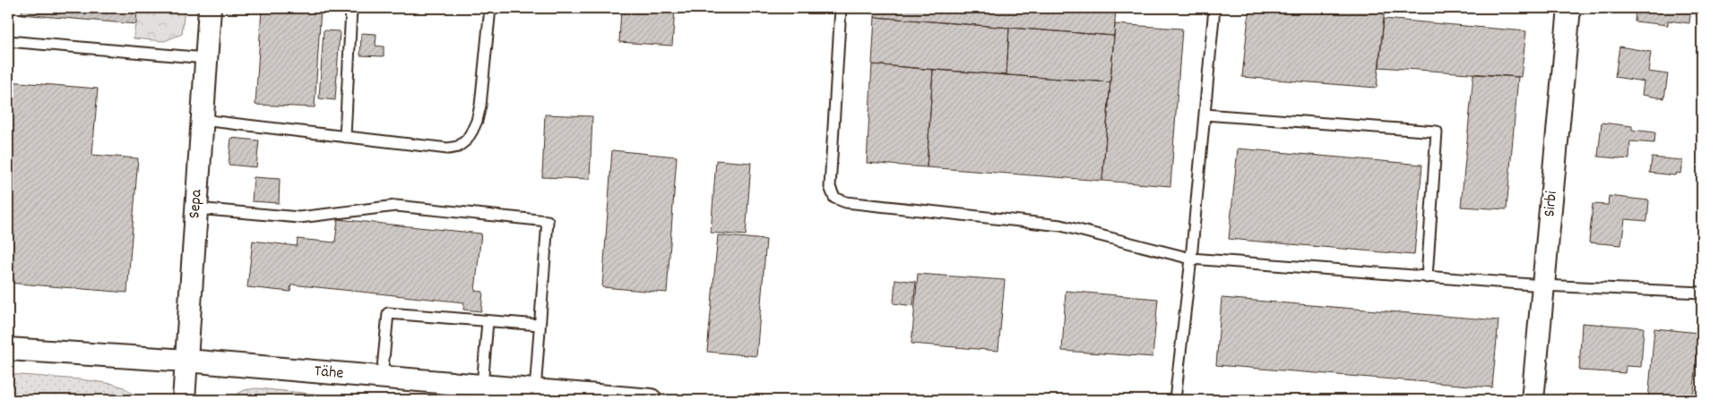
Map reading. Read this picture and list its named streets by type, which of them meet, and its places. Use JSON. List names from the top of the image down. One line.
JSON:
{"streets":{"street":["Sepa","Sirbi","Tähe"]},"crossings":[["Sepa","Tähe"]]}
